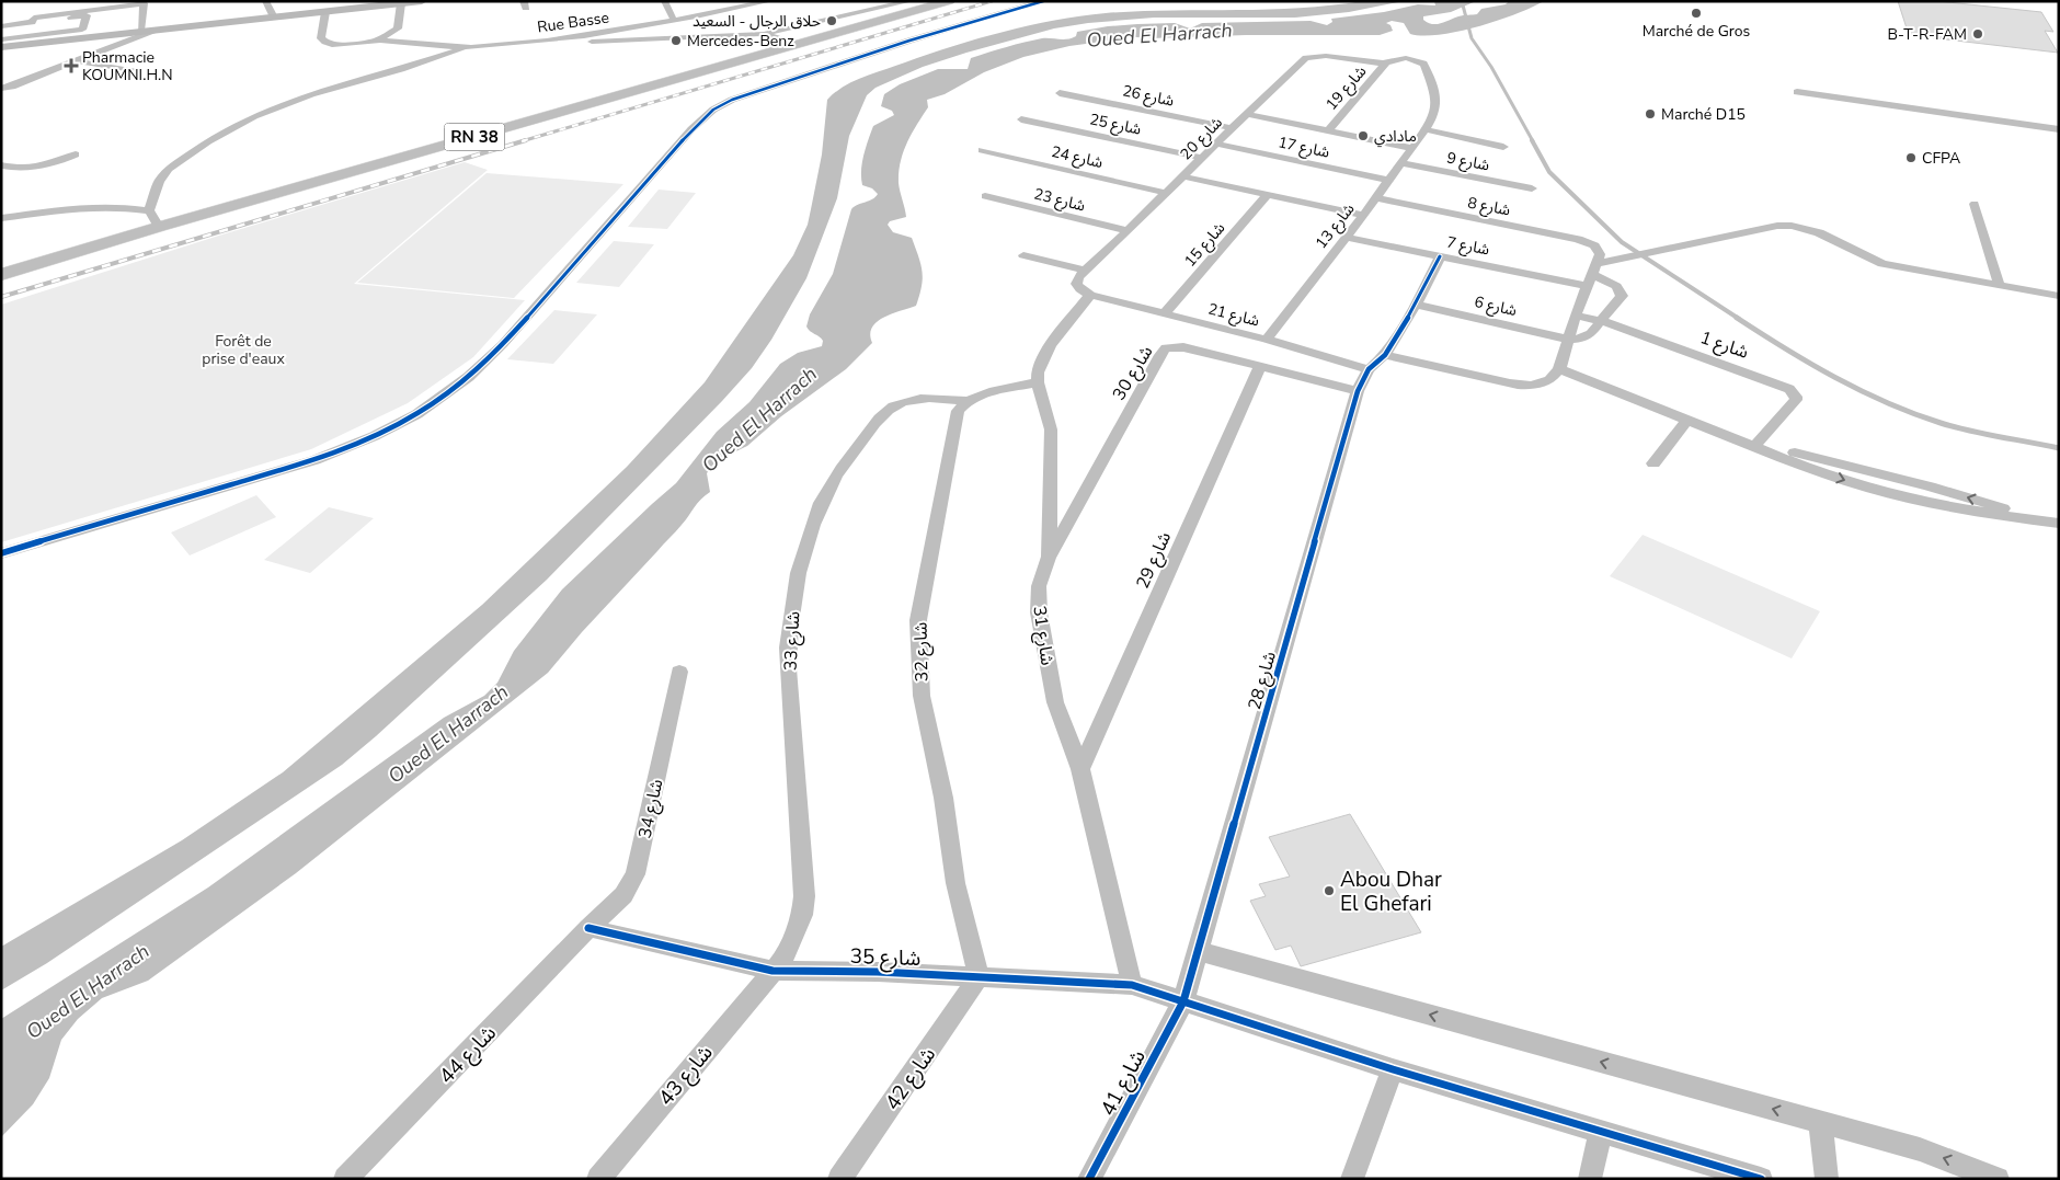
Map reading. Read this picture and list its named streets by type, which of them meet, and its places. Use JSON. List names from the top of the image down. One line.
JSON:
{"streets":{"main road":["RN 38"],"street":["Rue Basse","شارع 19","شارع 26","شارع 25","شارع 20","شارع 17","شارع 24","شارع 9","شارع 23","شارع 8","شارع 13","شارع 15","شارع 7","شارع 6","شارع 21","شارع 1","شارع 30","شارع 29","شارع 31","شارع 33","شارع 32","شارع 28","شارع 34","شارع 35","شارع 44","شارع 43","شارع 42","شارع 41"]},"crossings":[["شارع 19","شارع 20"],["شارع 26","شارع 20"],["شارع 25","شارع 20"],["شارع 20","شارع 17"],["شارع 20","شارع 24"],["شارع 20","شارع 23"],["شارع 20","شارع 13"],["شارع 17","شارع 13"],["شارع 9","شارع 13"],["شارع 8","شارع 13"],["شارع 8","شارع 7"],["شارع 13","شارع 7"],["شارع 13","شارع 21"],["شارع 15","شارع 21"],["شارع 7","شارع 28"],["شارع 6","شارع 28"],["شارع 21","شارع 31"],["شارع 21","شارع 28"],["شارع 30","شارع 29"],["شارع 30","شارع 31"],["شارع 30","شارع 28"],["شارع 29","شارع 31"],["شارع 31","شارع 35"],["شارع 33","شارع 32"],["شارع 33","شارع 35"],["شارع 33","شارع 43"],["شارع 32","شارع 35"],["شارع 32","شارع 42"],["شارع 28","شارع 35"],["شارع 28","شارع 41"],["شارع 34","شارع 35"],["شارع 34","شارع 44"],["شارع 35","شارع 44"],["شارع 35","شارع 43"],["شارع 35","شارع 42"],["شارع 35","شارع 41"]],"water":["Oued El Harrach"],"parks":["Forêt de prise d'eaux"],"places":{"other":["Marché de Gros","حلاق الرجال - السعيد","B-T-R-FAM","Mercedes-Benz","Marché D15","مادادي","CFPA","Abou Dhar El Ghefari"],"health":["Pharmacie KOUMNI.H.N"]}}
